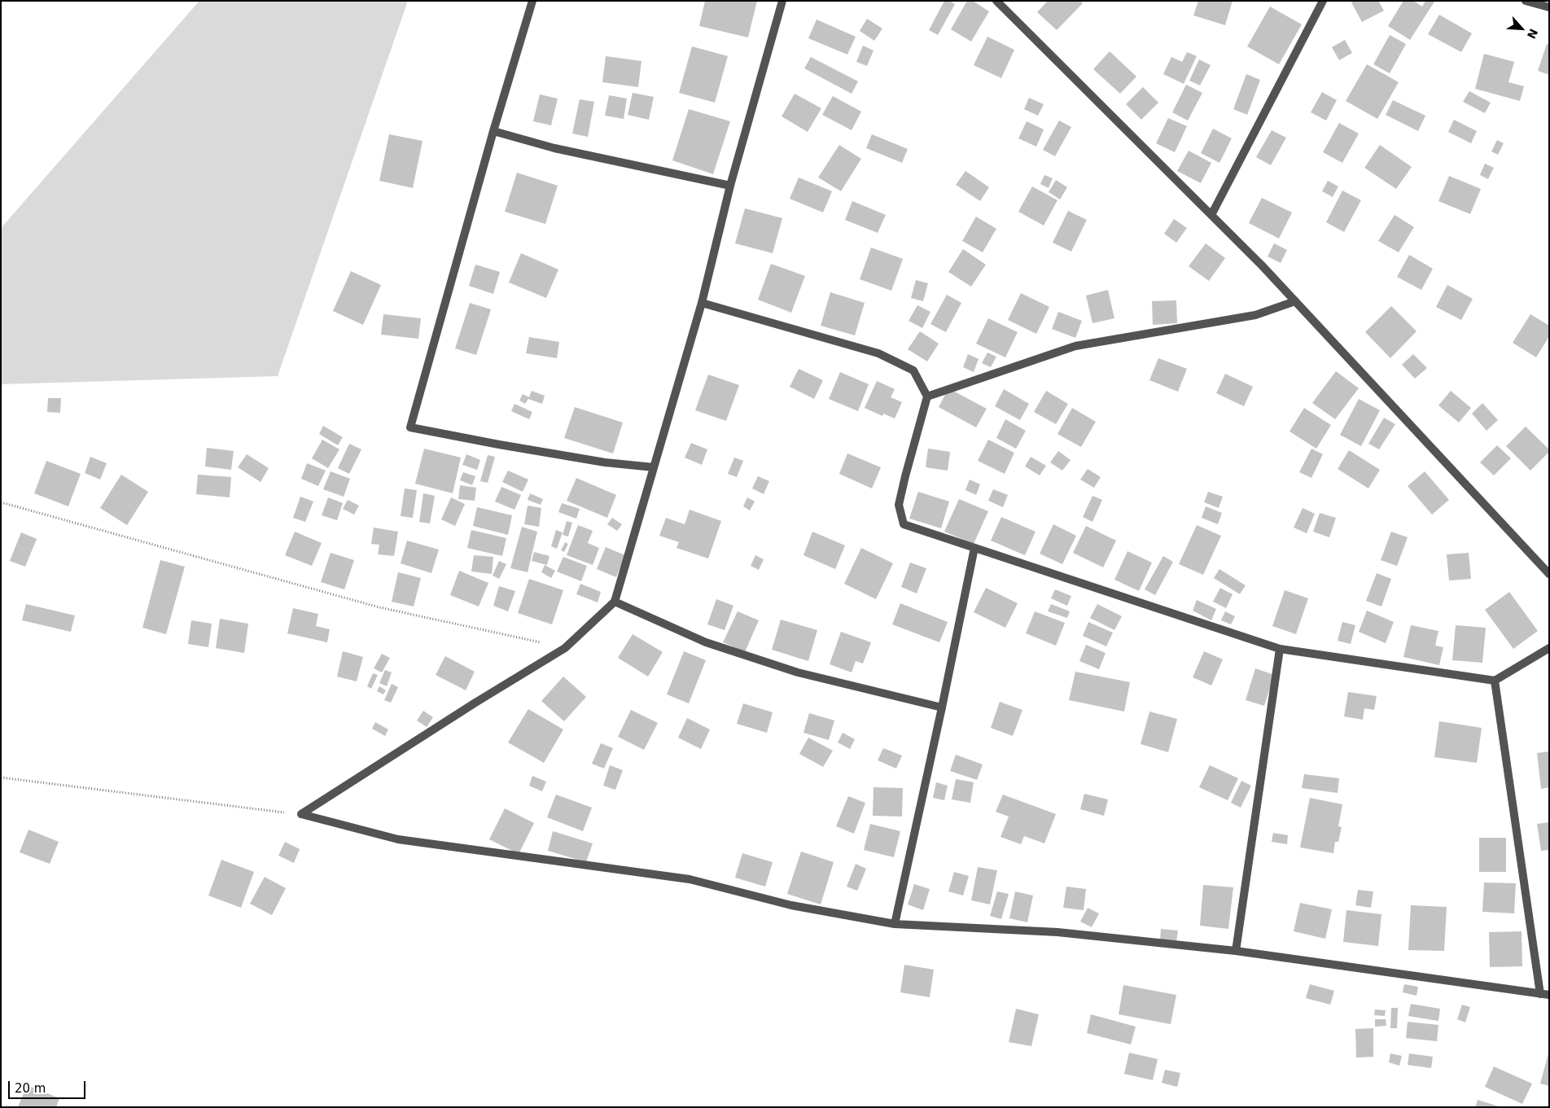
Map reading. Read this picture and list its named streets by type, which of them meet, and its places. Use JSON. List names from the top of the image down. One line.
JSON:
{"scale_bar":"20 m","north":"bottom right"}
